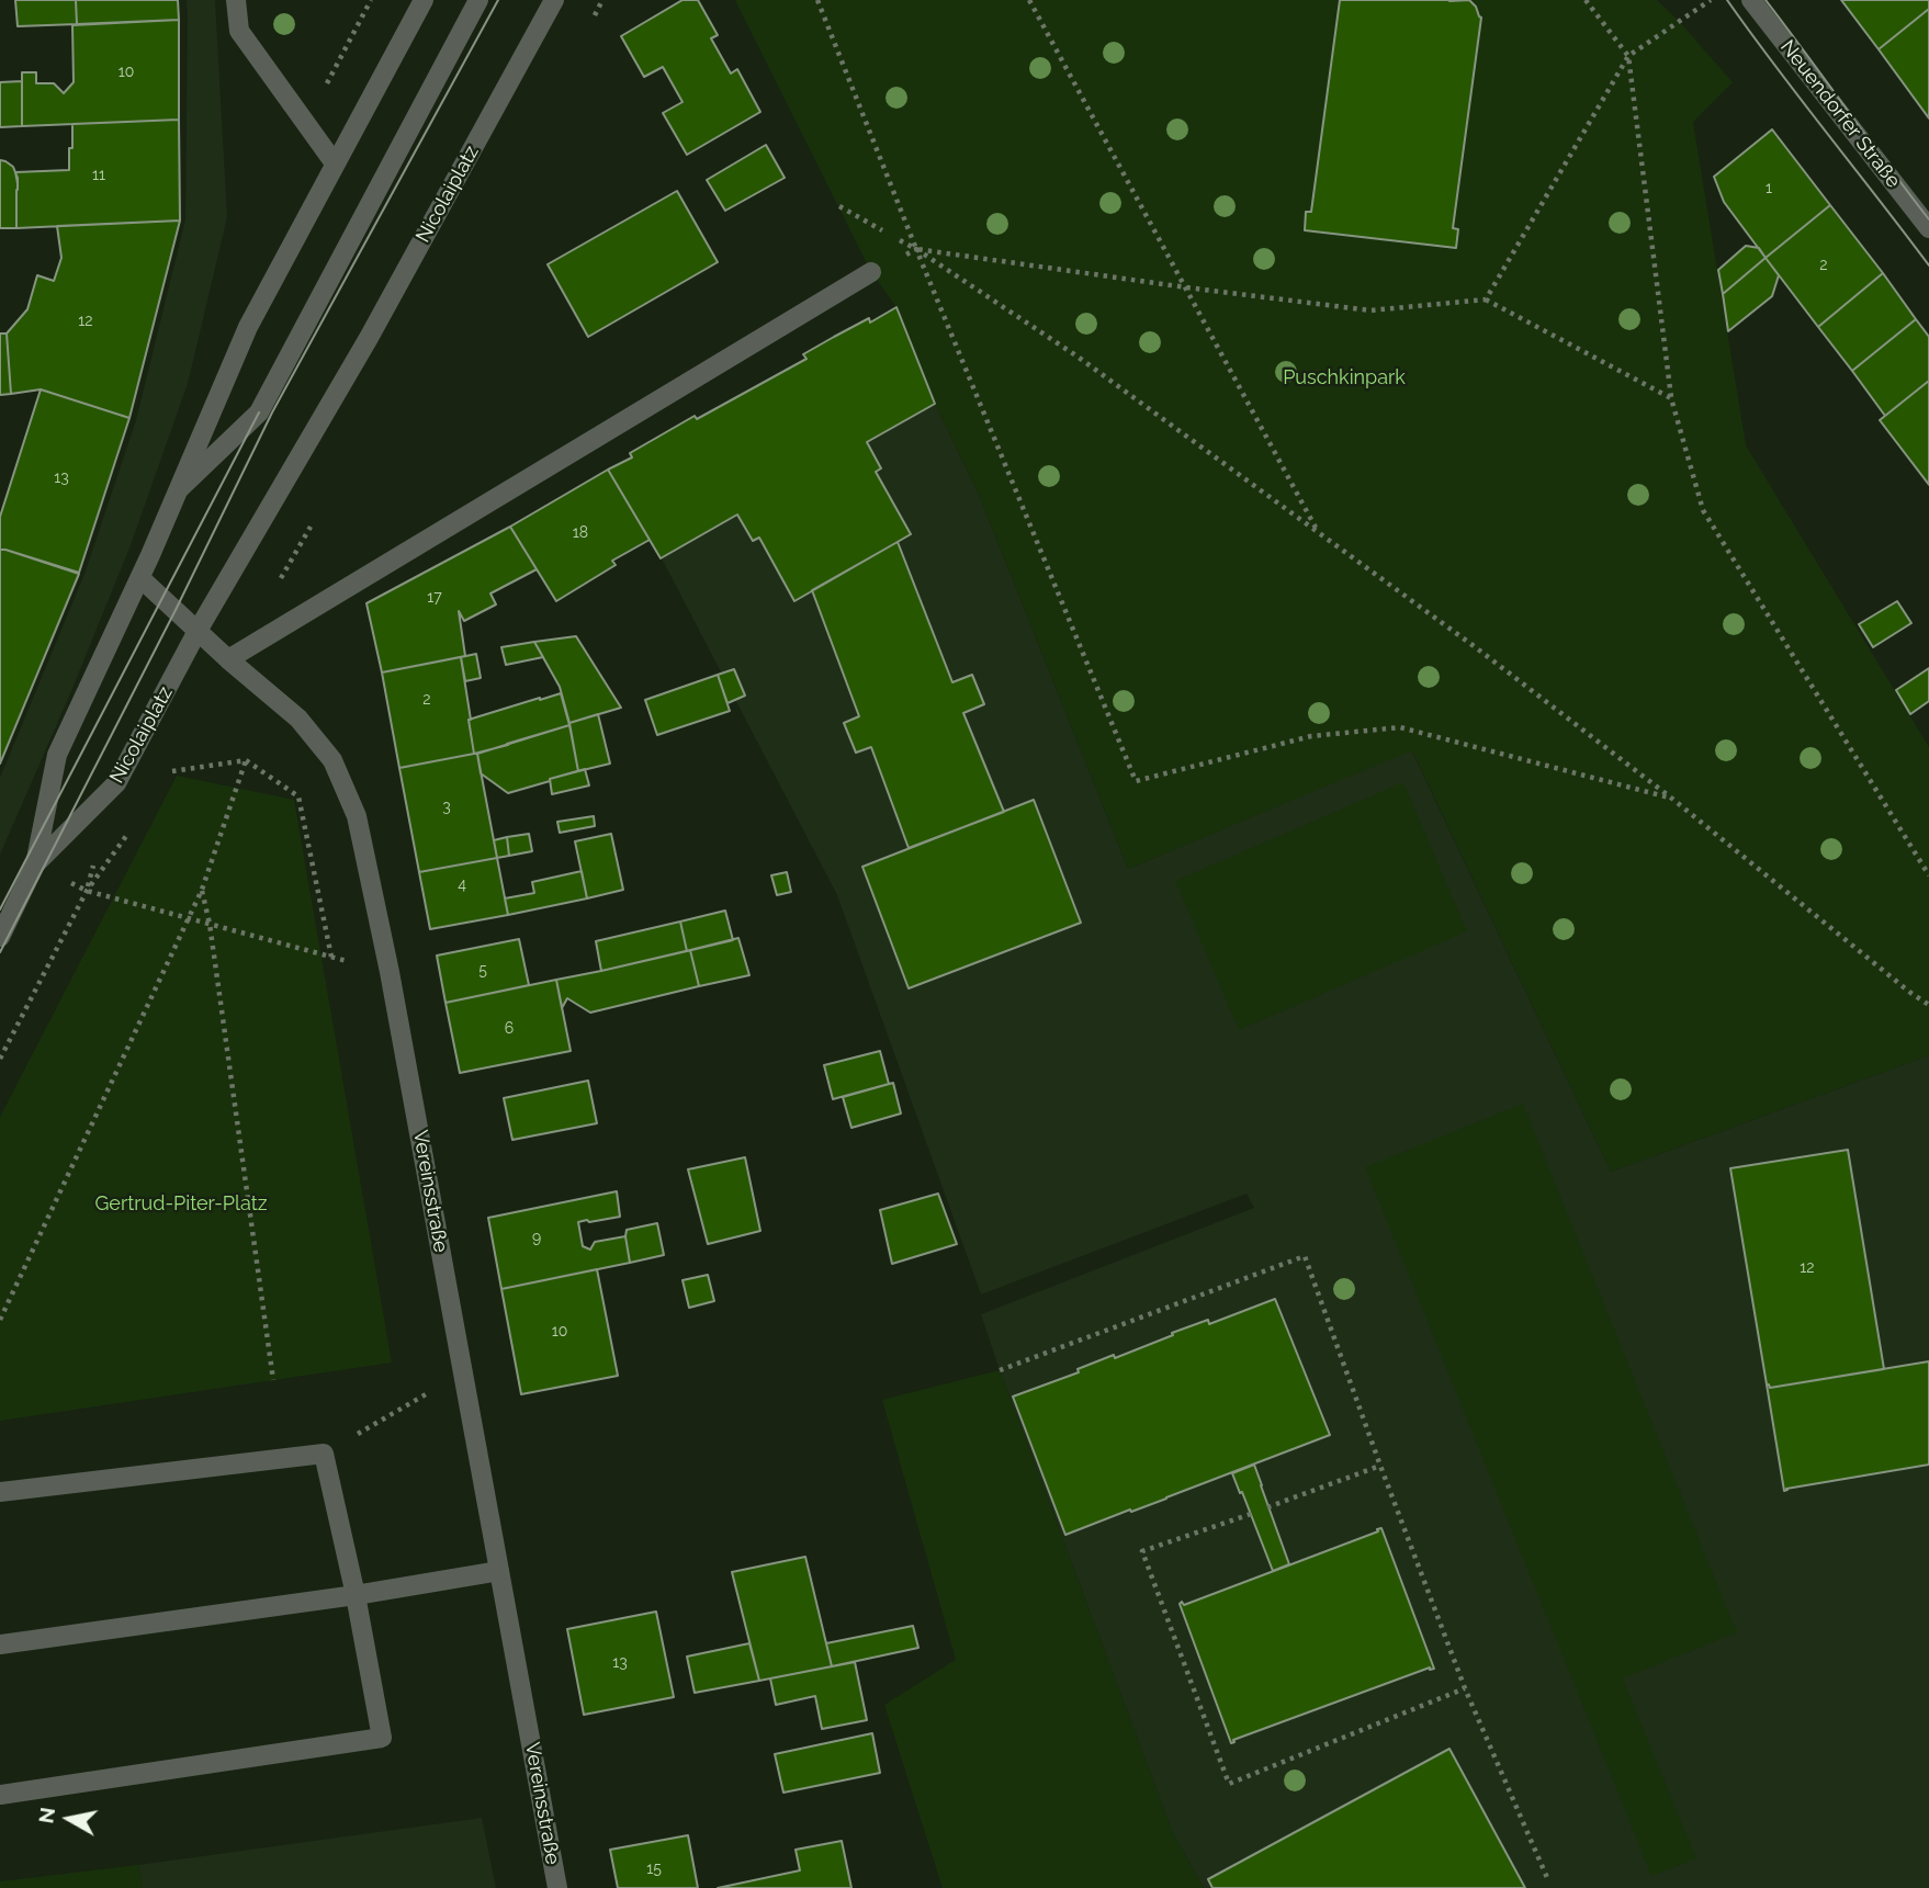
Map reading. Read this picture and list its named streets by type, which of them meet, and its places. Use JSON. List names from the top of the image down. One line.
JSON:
{"streets":{"street":["Neuendorfer Straße","Nicolaiplatz","Vereinsstraße"]},"crossings":[["Nicolaiplatz","Vereinsstraße"]],"parks":["Puschkinpark","Gertrud-Piter-Platz"],"house_numbers":["10","11","1","2","12","13","18","17","2","3","4","5","6","9","12","10","13","15"],"north":"left"}
